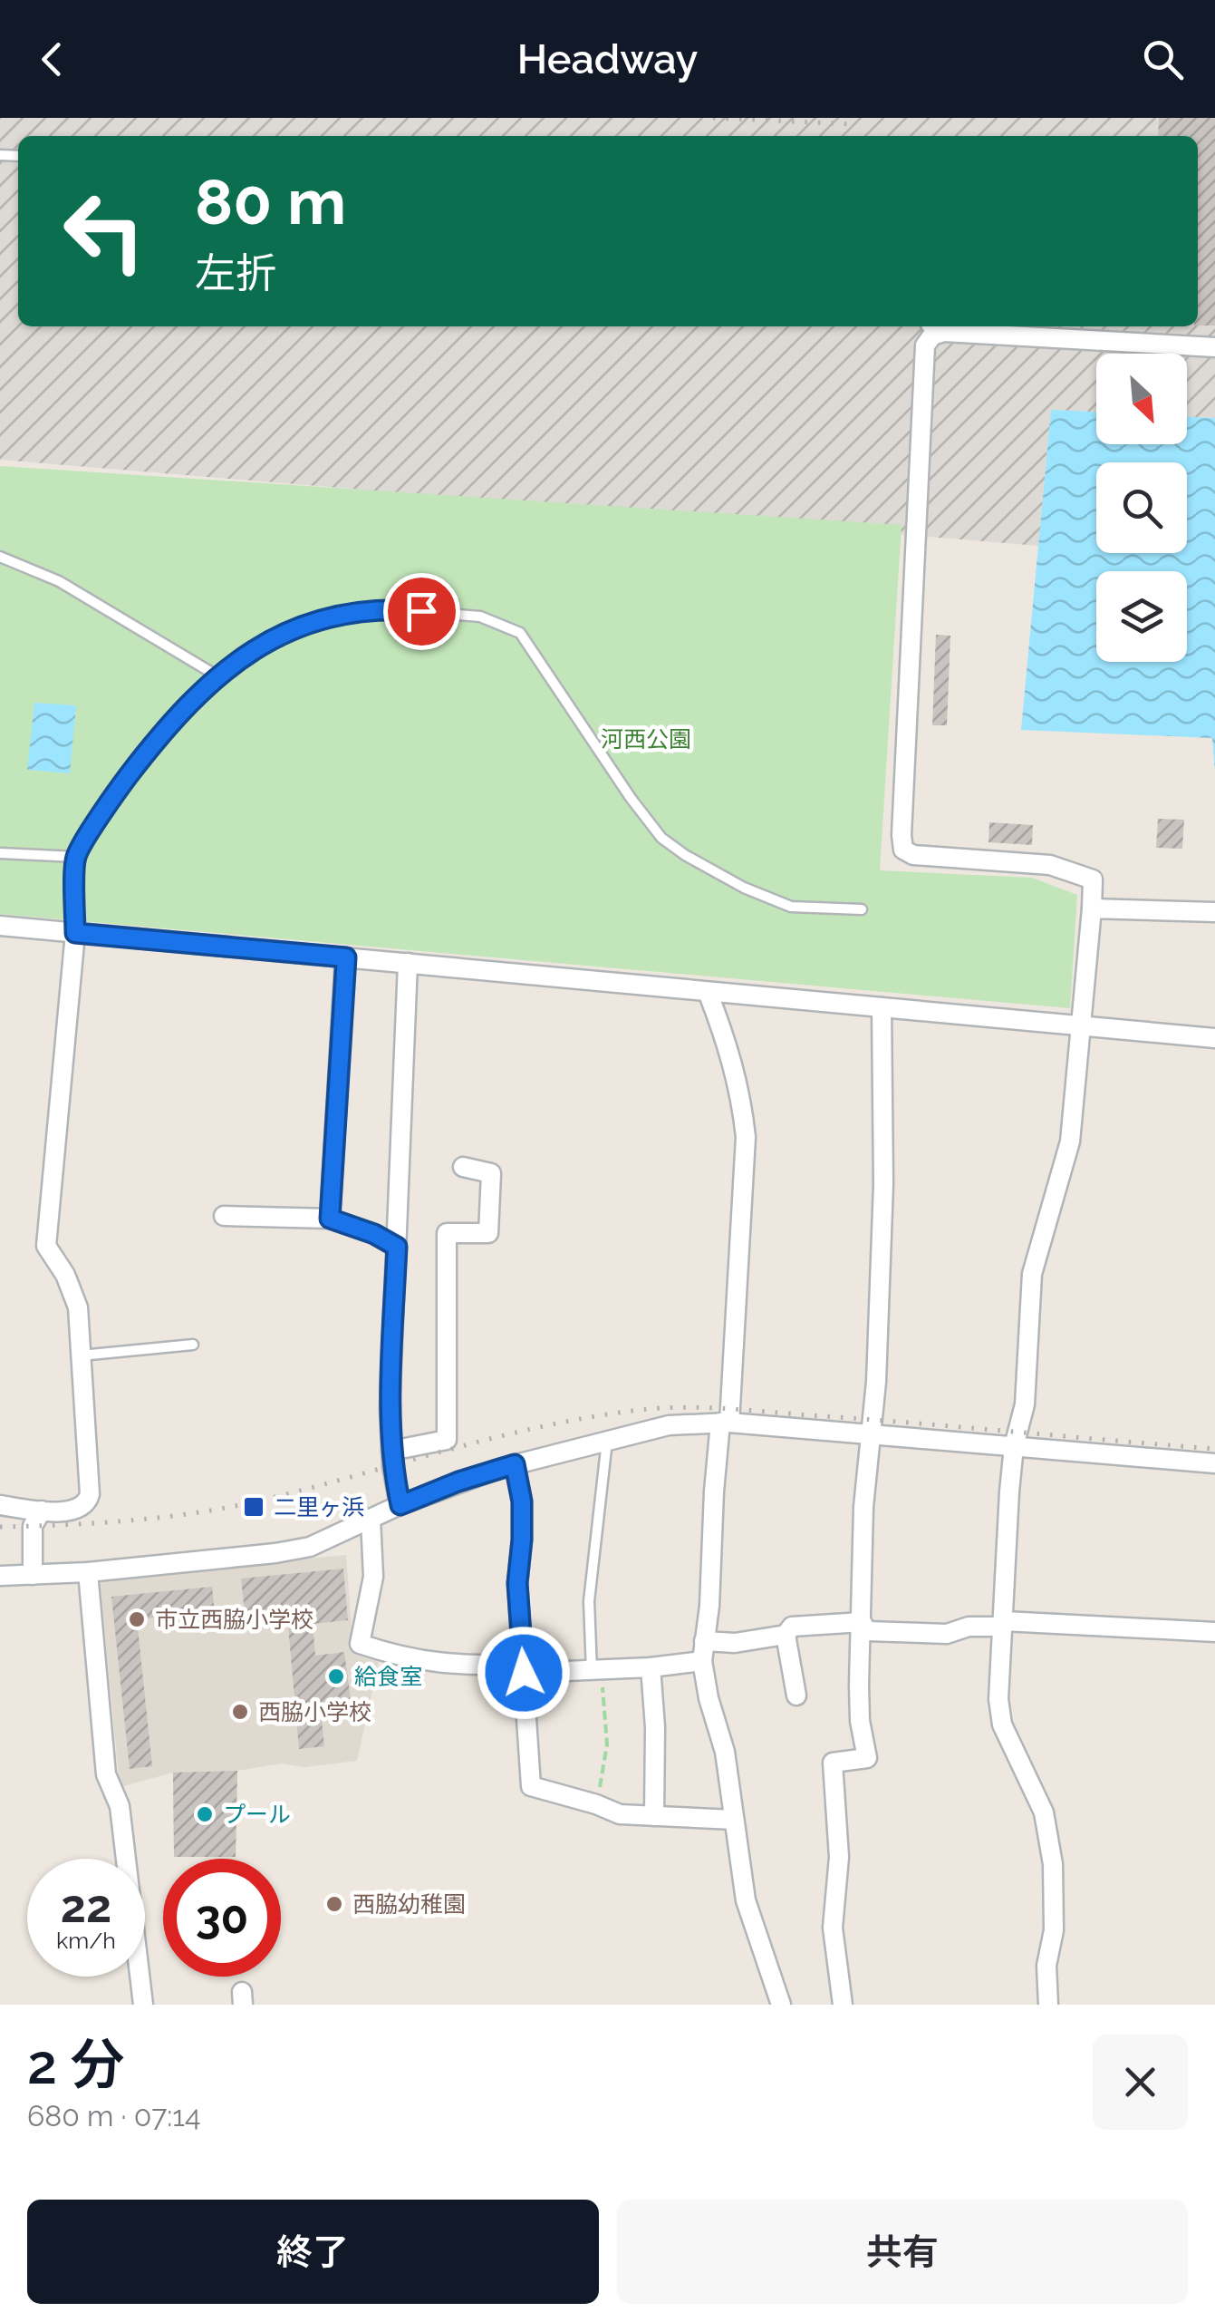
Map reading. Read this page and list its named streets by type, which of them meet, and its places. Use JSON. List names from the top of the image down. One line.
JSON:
{"parks":["河西公園"],"places":{"transit":["二里ヶ浜"],"other":["市立西脇小学校","給食室","西脇小学校","プール","西脇幼稚園"]},"north":"bottom right","page":{"header":"Headway","turn":["80 m","左折"],"speed":"22 km/h","limit":"30","heading":["2 分","680 m · 07:14"],"buttons":["終了","共有"]}}
